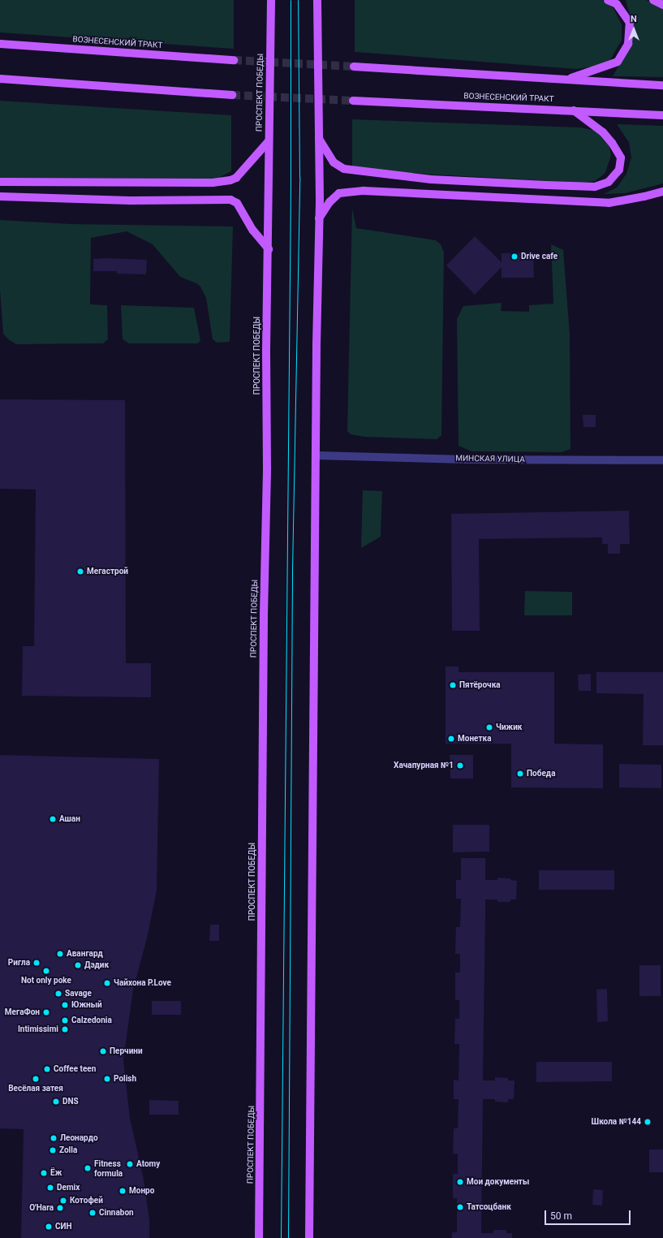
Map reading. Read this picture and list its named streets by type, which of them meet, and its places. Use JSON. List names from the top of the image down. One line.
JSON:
{"streets":{"main road":["ВОЗНЕСЕНСКИЙ ТРАКТ","ПРОСПЕКТ ПОБЕДЫ"],"street":["МИНСКАЯ УЛИЦА"]},"places":["Drive cafe","Мегастрой","Пятёрочка","Чижик","Монетка","Хачапурная №1","Победа","Ашан","Авангард","Ригла","Дэдик","Not only poke","Чайхона P.Love","Savage","Южный","МегаФон","Calzedonia","Intimissimi","Перчини","Coffee teen","Весёлая затея","Polish","DNS","Школа №144","Леонардо","Zolla","Atomy","Fitness formula","Ёж","Мои документы","Demix","Монро","Котофей","Татсоцбанк","O'Hara","Cinnabon","СИН"],"scale_bar":"50 m","north":"top"}
